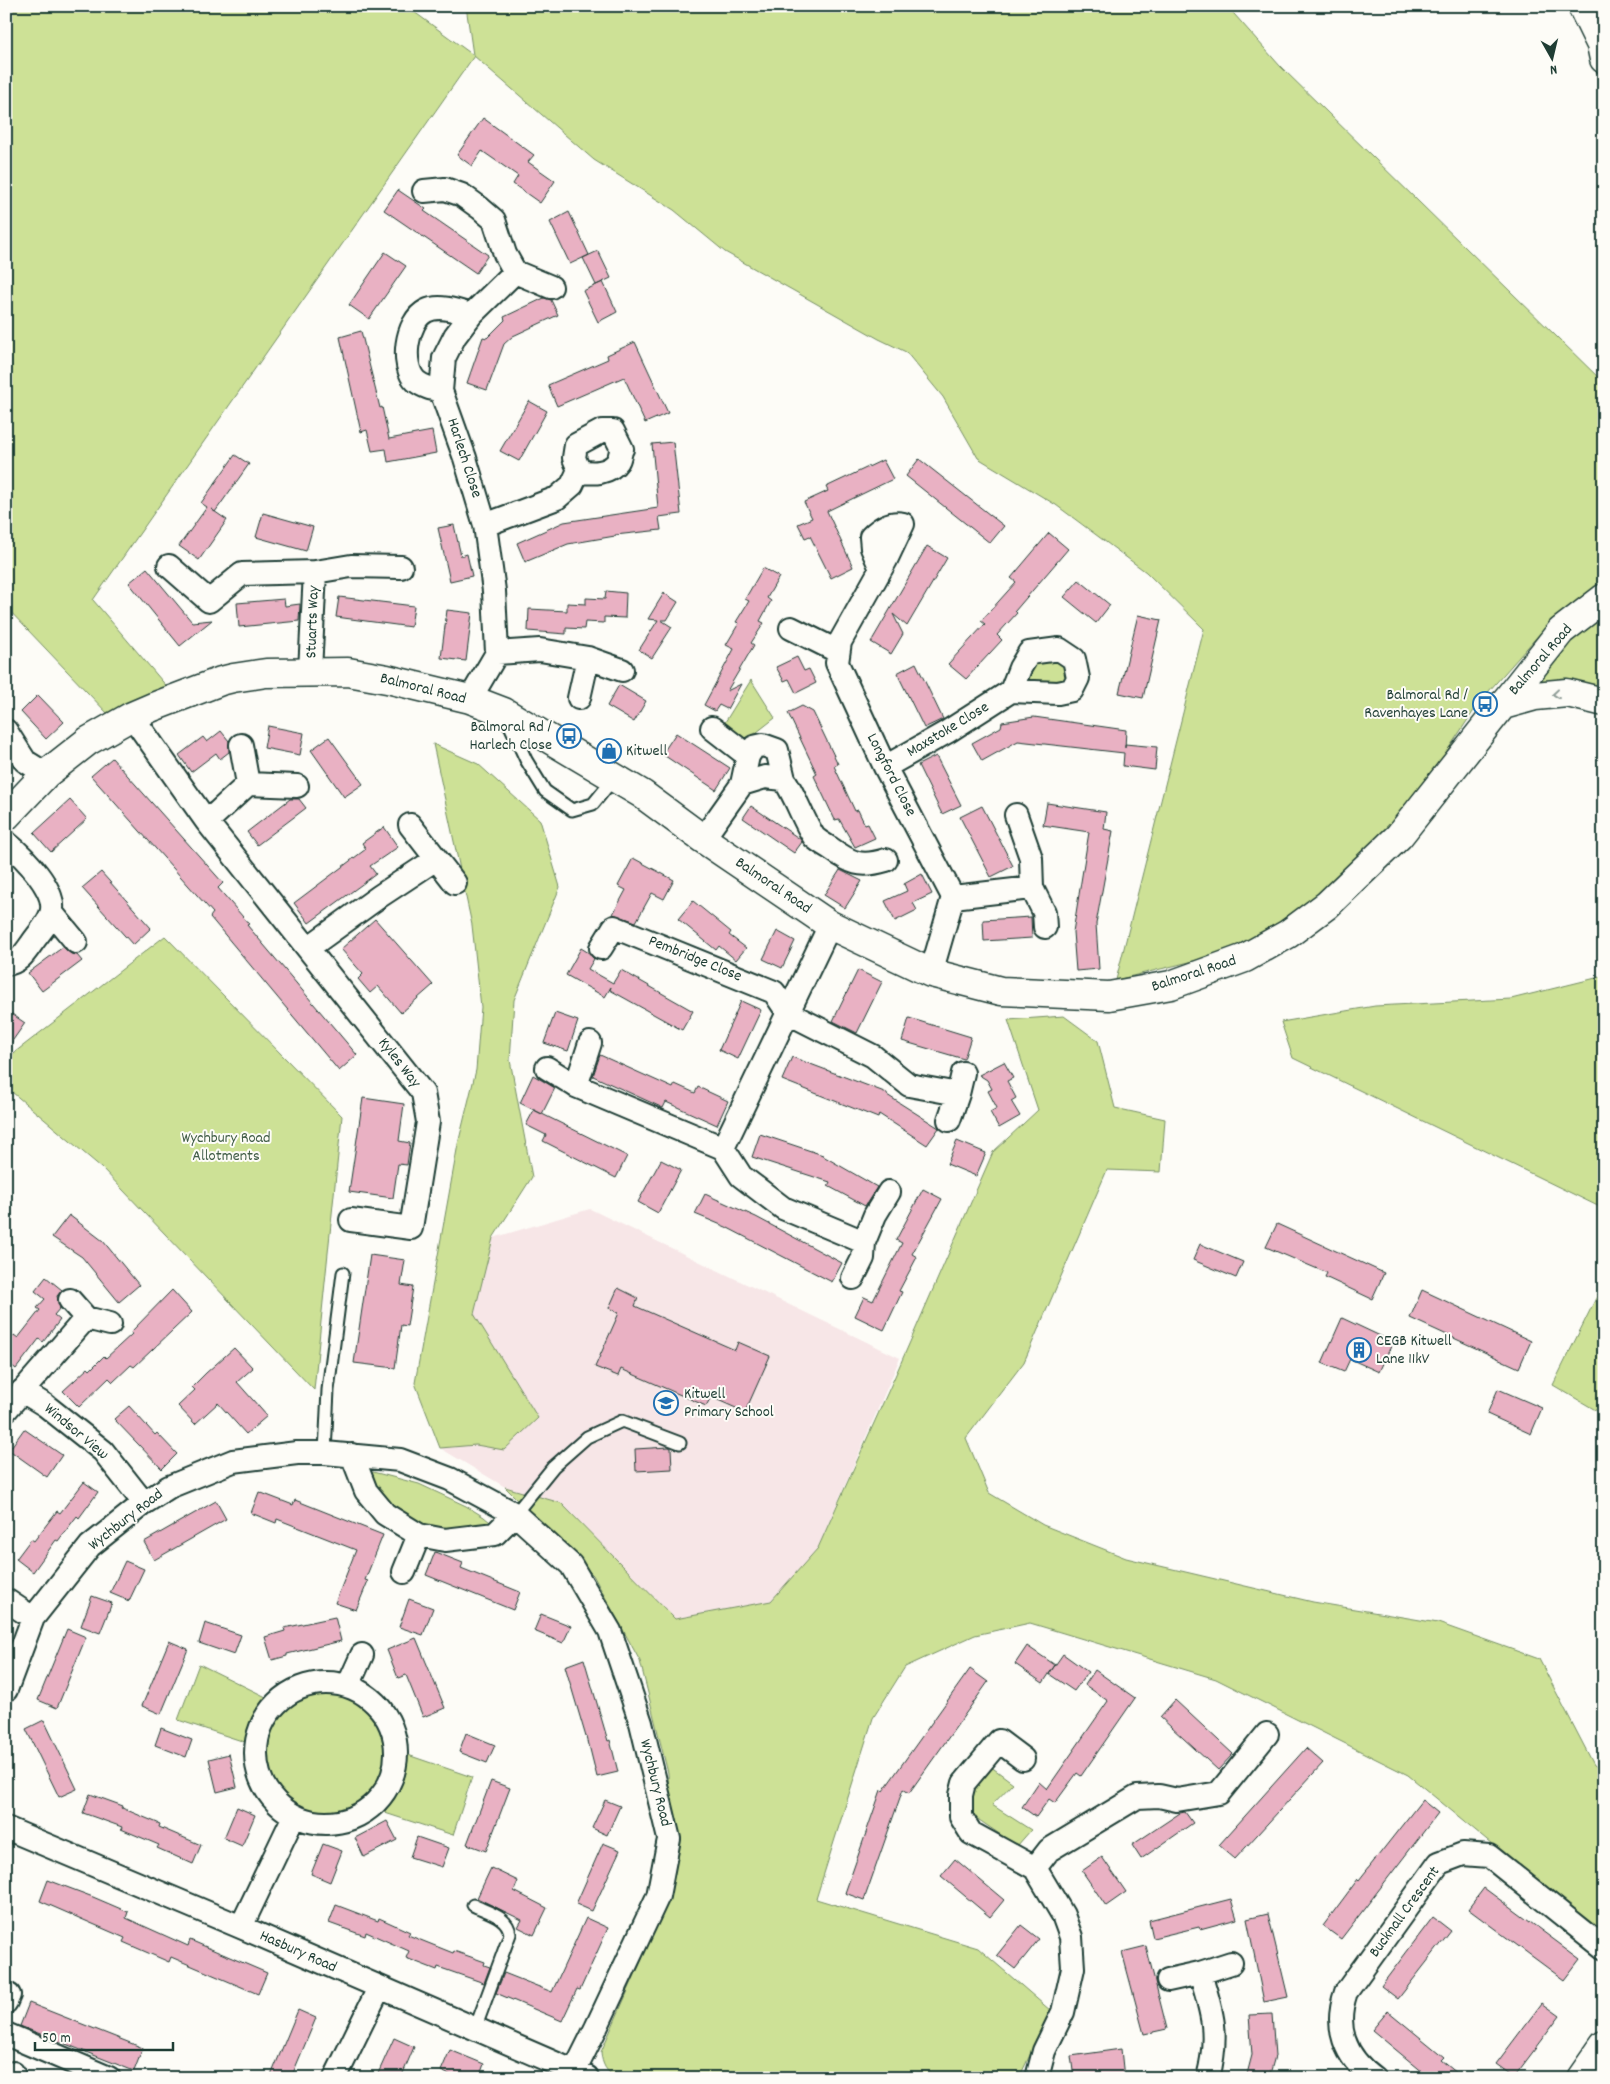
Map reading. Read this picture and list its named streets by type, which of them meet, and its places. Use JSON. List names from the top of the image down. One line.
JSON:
{"streets":{"street":["Harlech Close","Stuarts Way","Balmoral Road","Maxstoke Close","Longford Close","Pembridge Close","Kyles Way","Windsor View","Wychbury Road","Bucknall Crescent","Hasbury Road"]},"crossings":[["Stuarts Way","Balmoral Road"],["Balmoral Road","Kyles Way"],["Maxstoke Close","Longford Close"],["Windsor View","Wychbury Road"],["Wychbury Road","Hasbury Road"]],"parks":["Wychbury Road Allotments"],"places":{"bus stop":["Balmoral Rd / Ravenhayes Lane","Balmoral Rd / Harlech Close"],"shop":["Kitwell"],"building":["CEGB Kitwell Lane 11kV"],"school or university":["Kitwell Primary School"]},"scale_bar":"50 m","north":"bottom"}
